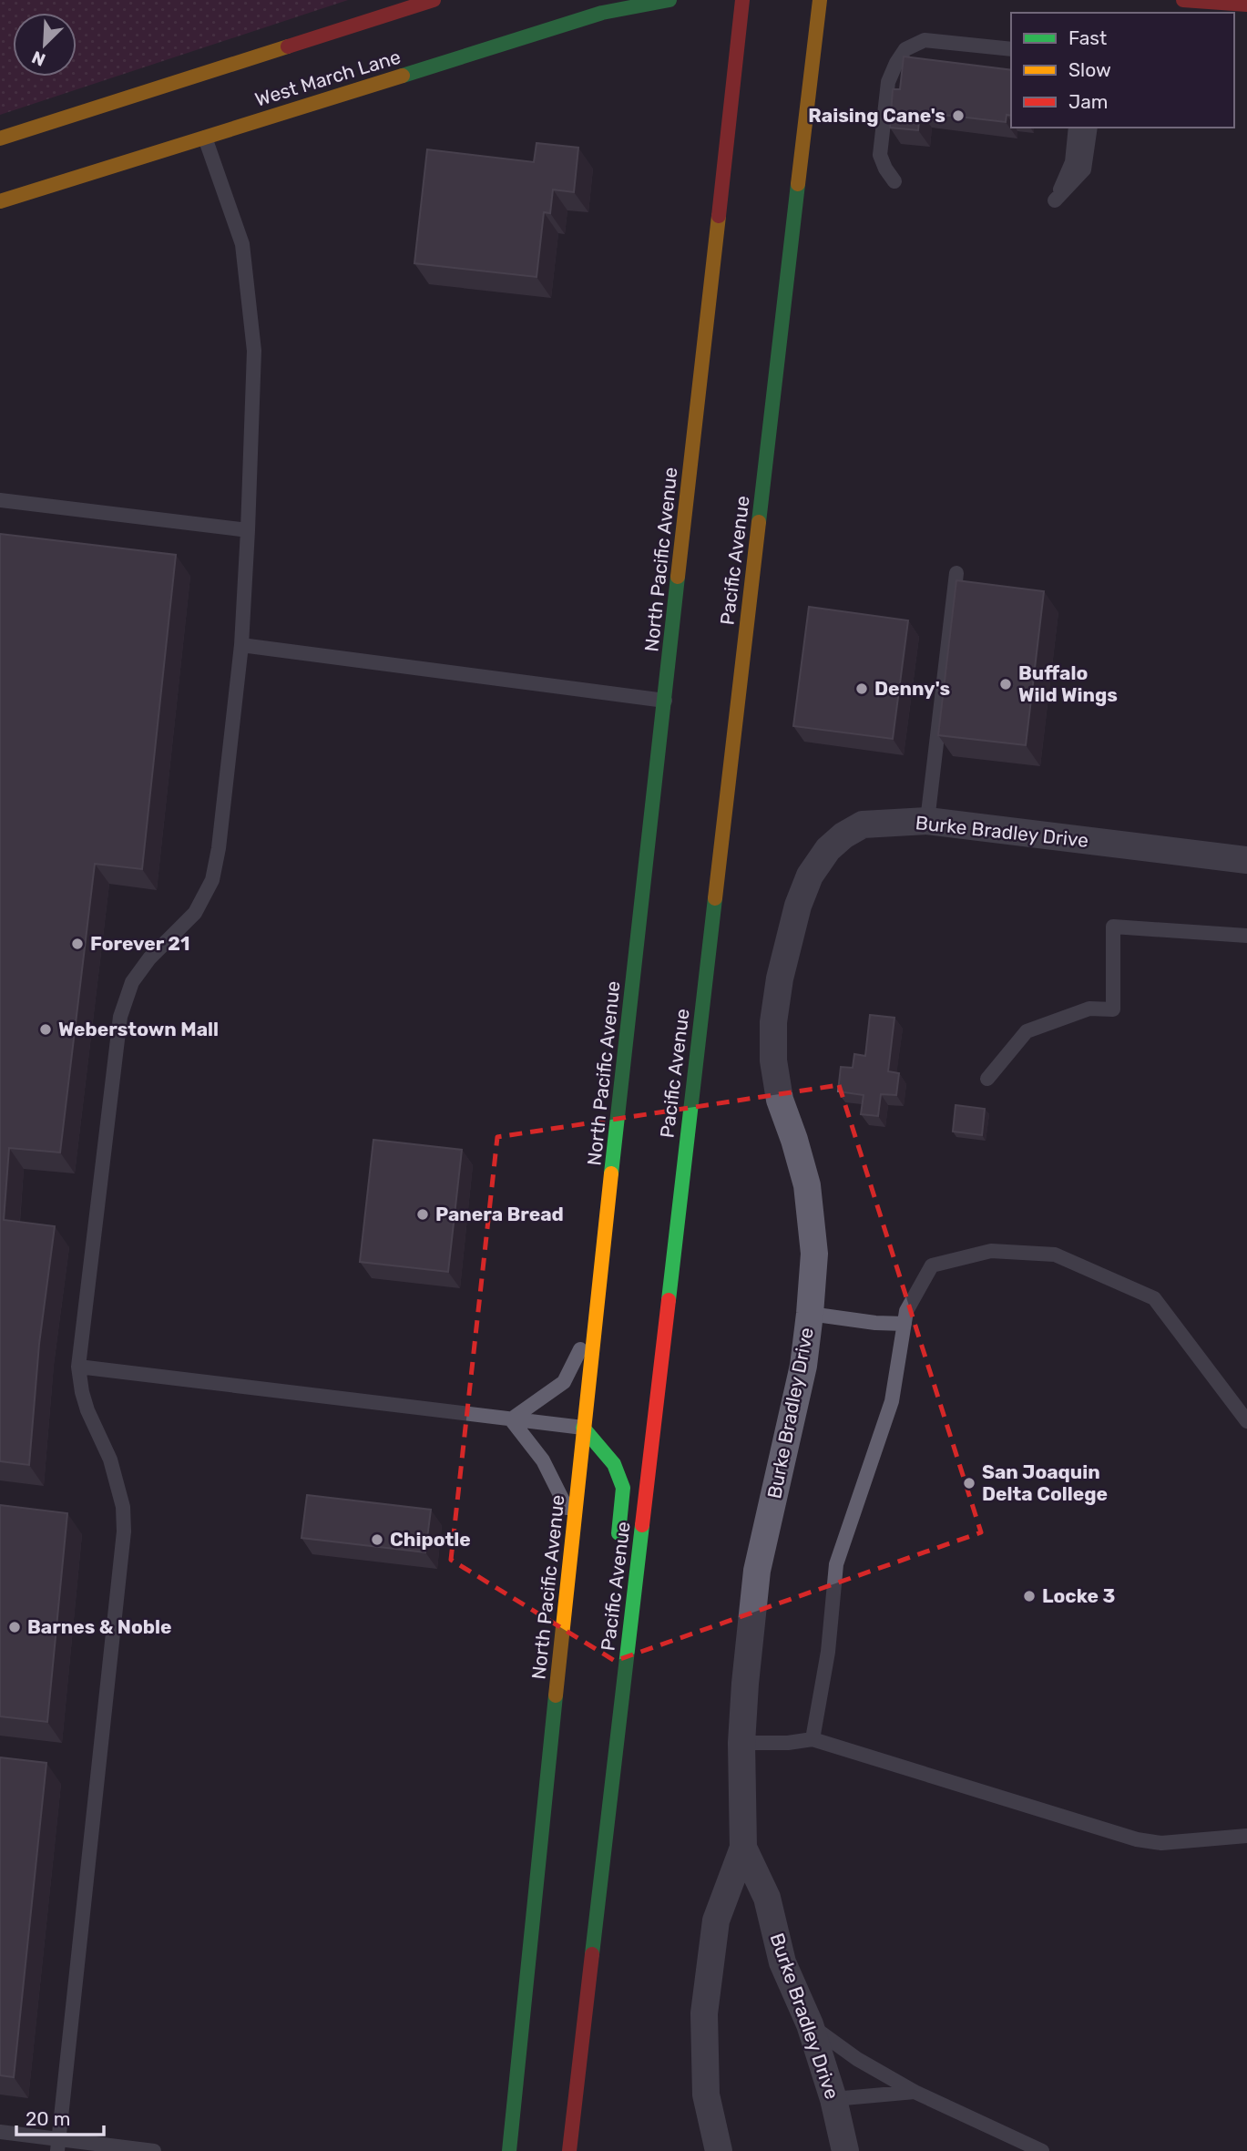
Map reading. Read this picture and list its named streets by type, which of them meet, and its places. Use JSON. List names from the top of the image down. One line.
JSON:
{"streets":{"main road":["West March Lane","North Pacific Avenue","Pacific Avenue"],"street":["Burke Bradley Drive"]},"places":["Raising Cane's","Buffalo Wild Wings","Denny's","Forever 21","Weberstown Mall","Panera Bread","San Joaquin Delta College","Chipotle","Locke 3","Barnes & Noble"],"legend":["Fast","Slow","Jam"],"scale_bar":"20 m","north":"bottom left"}
